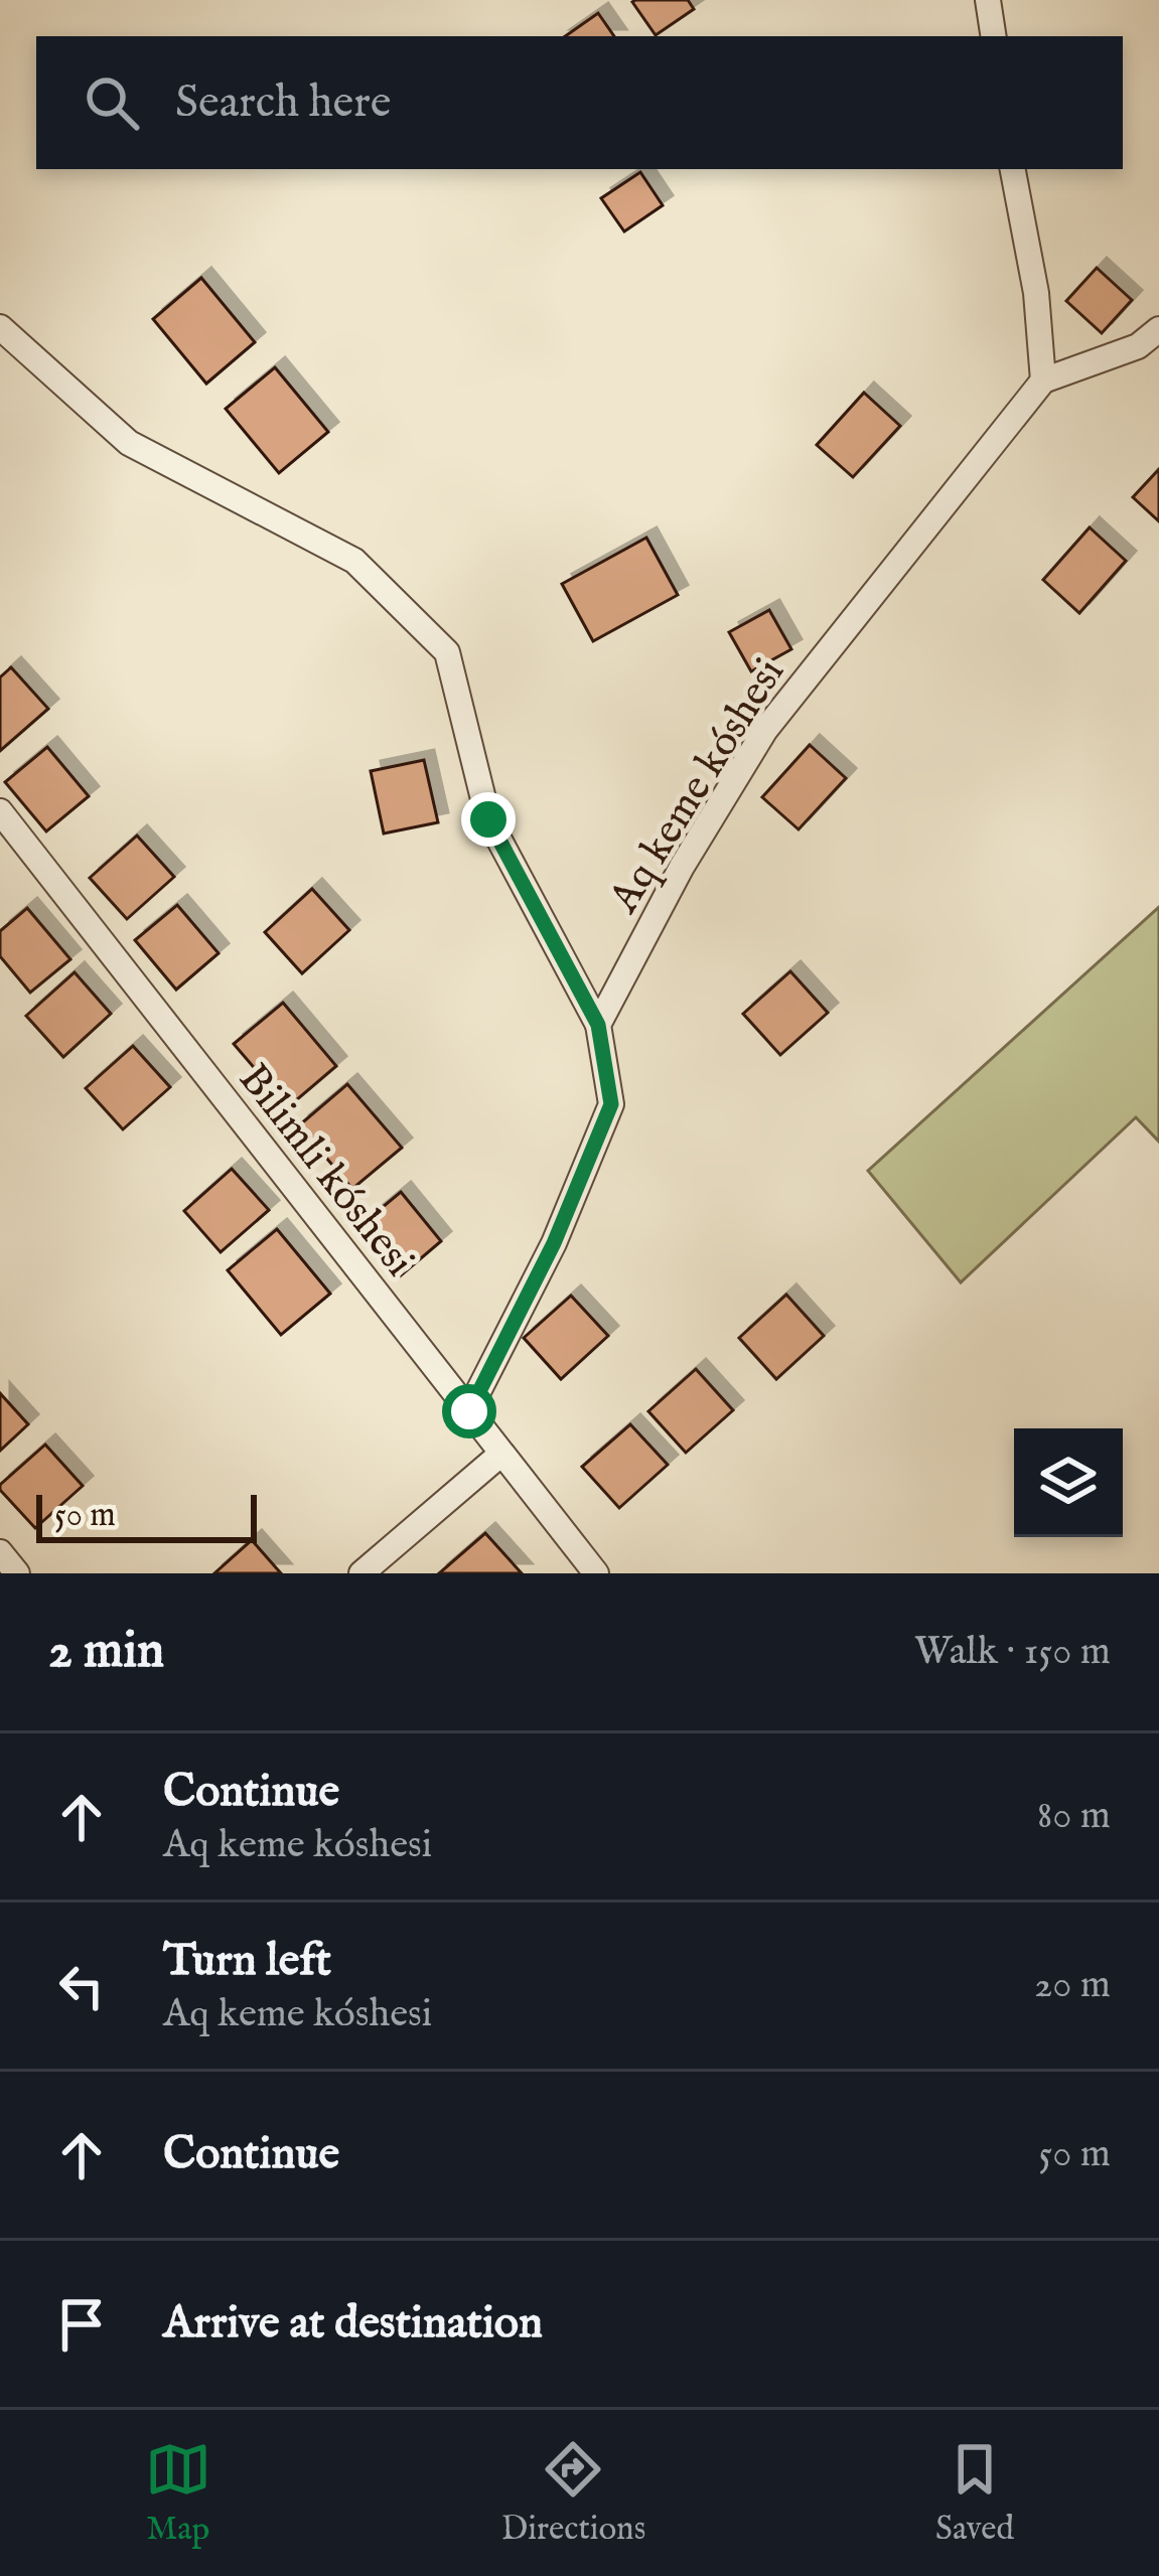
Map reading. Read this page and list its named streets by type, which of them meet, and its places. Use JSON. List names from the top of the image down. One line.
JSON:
{"streets":{"street":["Aq keme kóshesi","Bilimli kóshesi"]},"scale_bar":"50 m","page":{"search":"Search here","scale":"50 m","heading":["2 min","Walk · 150 m"],"list":[["Continue","Aq keme kóshesi","80 m"],["Turn left","Aq keme kóshesi","20 m"],["Continue","50 m"],"Arrive at destination"],"nav":["Map","Directions","Saved"]}}
